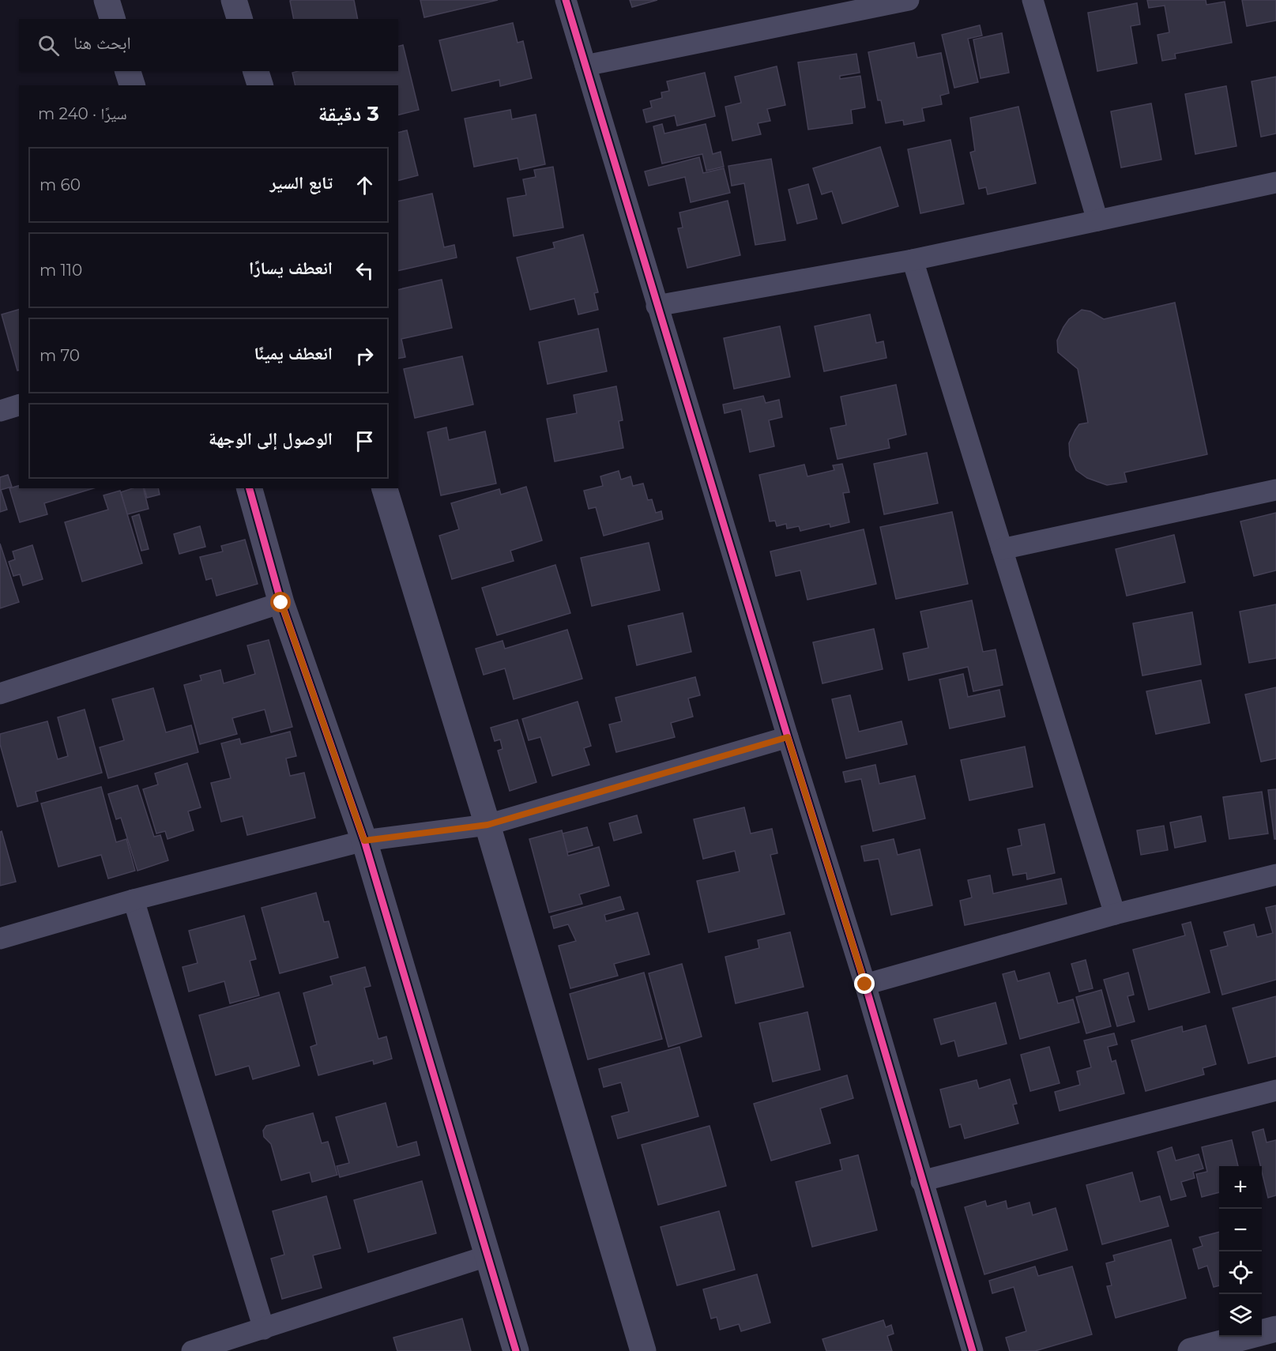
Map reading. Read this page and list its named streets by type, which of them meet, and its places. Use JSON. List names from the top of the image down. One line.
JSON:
{"page":{"search":"ابحث هنا","heading":["3 دقيقة","سيرًا · 240 m"],"list":[["تابع السير","60 m"],["انعطف يسارًا","110 m"],["انعطف يمينًا","70 m"],"الوصول إلى الوجهة"],"map_buttons":["+","−"]}}
